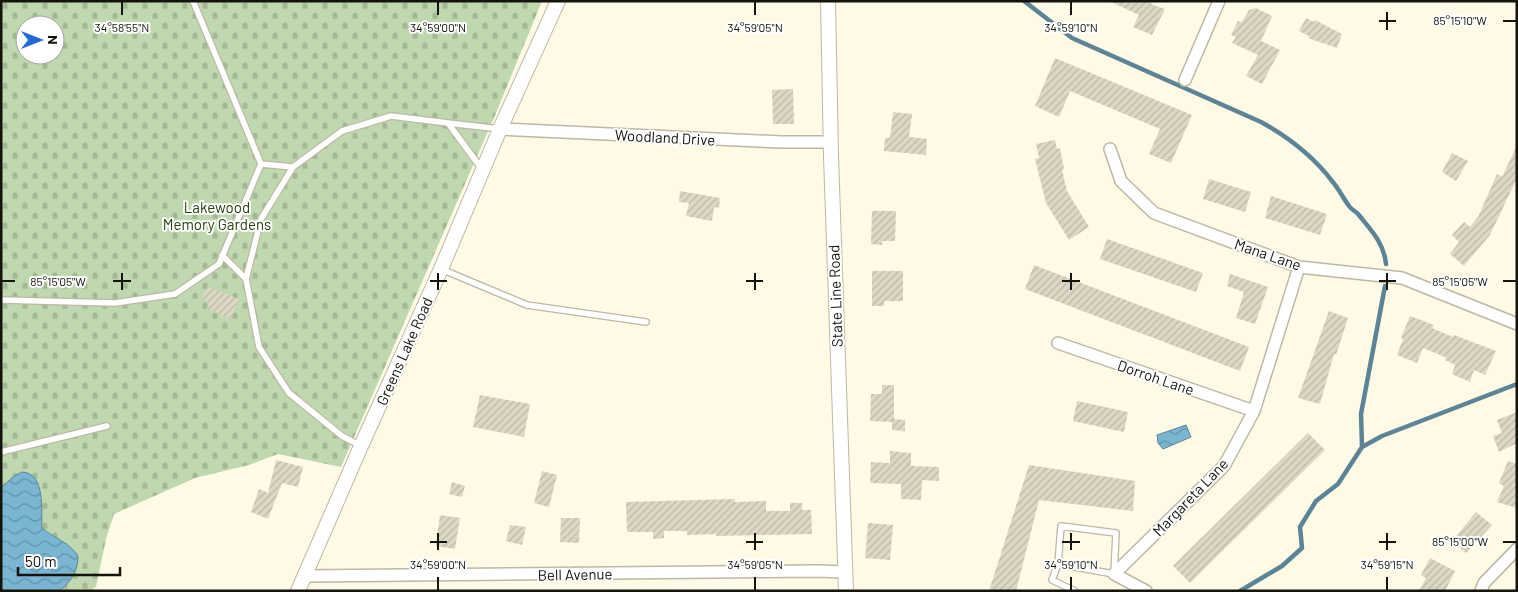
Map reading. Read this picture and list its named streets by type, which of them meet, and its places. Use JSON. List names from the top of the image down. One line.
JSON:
{"streets":{"street":["Woodland Drive","Mana Lane","State Line Road","Greens Lake Road","Dorroh Lane","Margareta Lane","Bell Avenue"]},"crossings":[["Woodland Drive","State Line Road"],["Woodland Drive","Greens Lake Road"],["Mana Lane","Margareta Lane"],["State Line Road","Bell Avenue"],["Greens Lake Road","Bell Avenue"],["Dorroh Lane","Margareta Lane"]],"parks":["Lakewood Memory Gardens"],"scale_bar":"50 m","north":"right","coordinates":["85°15'10\"W","34°58'55\"N","34°59'00\"N","34°59'05\"N","34°59'10\"N","85°15'05\"W","85°15'00\"W","34°59'15\"N"]}
